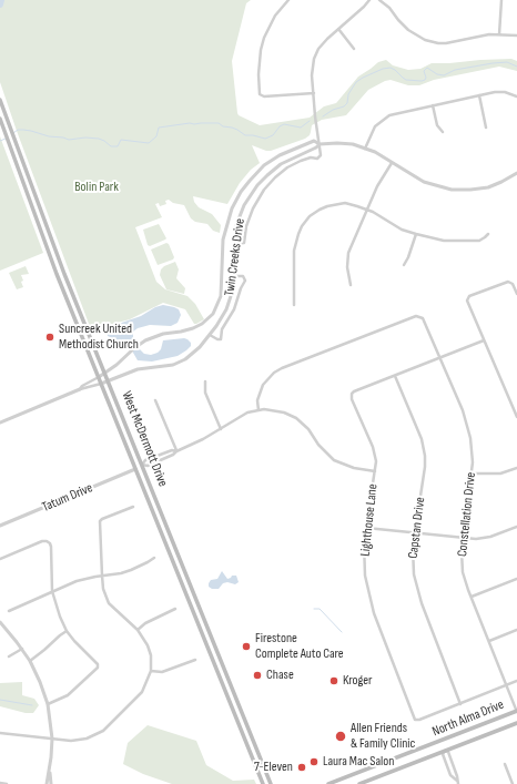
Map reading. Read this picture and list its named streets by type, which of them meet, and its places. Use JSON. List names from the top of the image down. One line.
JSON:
{"streets":{"main road":["West McDermott Drive","North Alma Drive"],"street":["Twin Creeks Drive","Tatum Drive","Constellation Drive","Lighthouse Lane","Capstan Drive"]},"crossings":[["Twin Creeks Drive","West McDermott Drive"],["West McDermott Drive","Tatum Drive"],["Constellation Drive","North Alma Drive"],["Lighthouse Lane","Capstan Drive"]],"parks":["Bolin Park"],"places":["Suncreek United Methodist Church","Firestone Complete Auto Care","Chase","Kroger","Allen Friends & Family Clinic","Laura Mac Salon","7-Eleven"]}
